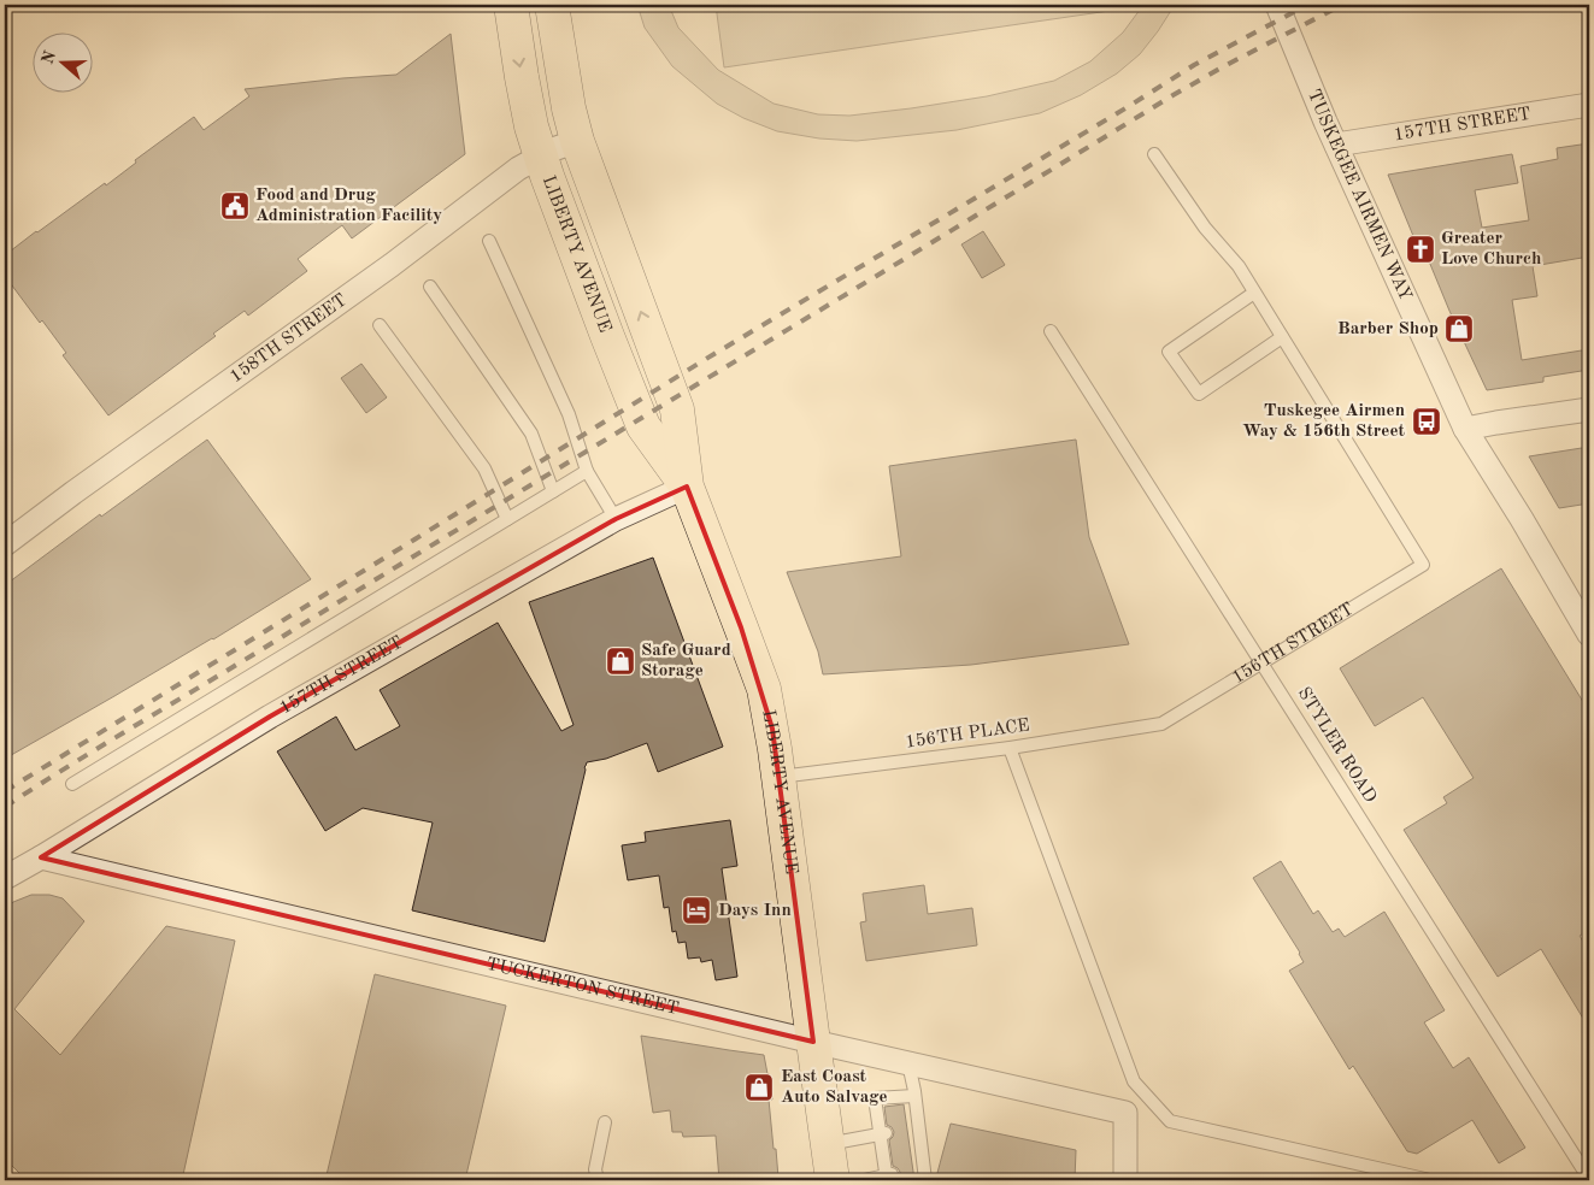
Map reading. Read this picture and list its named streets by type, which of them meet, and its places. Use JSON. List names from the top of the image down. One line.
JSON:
{"streets":{"main road":["LIBERTY AVENUE"],"street":["157TH STREET","TUSKEGEE AIRMEN WAY","158TH STREET","TUCKERTON STREET"],"lane":["156TH STREET","156TH PLACE","STYLER ROAD"]},"crossings":[["157TH STREET","TUSKEGEE AIRMEN WAY"],["157TH STREET","LIBERTY AVENUE"],["157TH STREET","TUCKERTON STREET"],["LIBERTY AVENUE","158TH STREET"],["LIBERTY AVENUE","156TH PLACE"],["LIBERTY AVENUE","TUCKERTON STREET"],["156TH STREET","156TH PLACE"],["156TH STREET","STYLER ROAD"]],"places":{"public building":["Food and Drug Administration Facility"],"church":["Greater Love Church"],"shop":["Barber Shop","Safe Guard Storage","East Coast Auto Salvage"],"bus stop":["Tuskegee Airmen Way & 156th Street"],"hotel":["Days Inn"]},"north":"left"}
